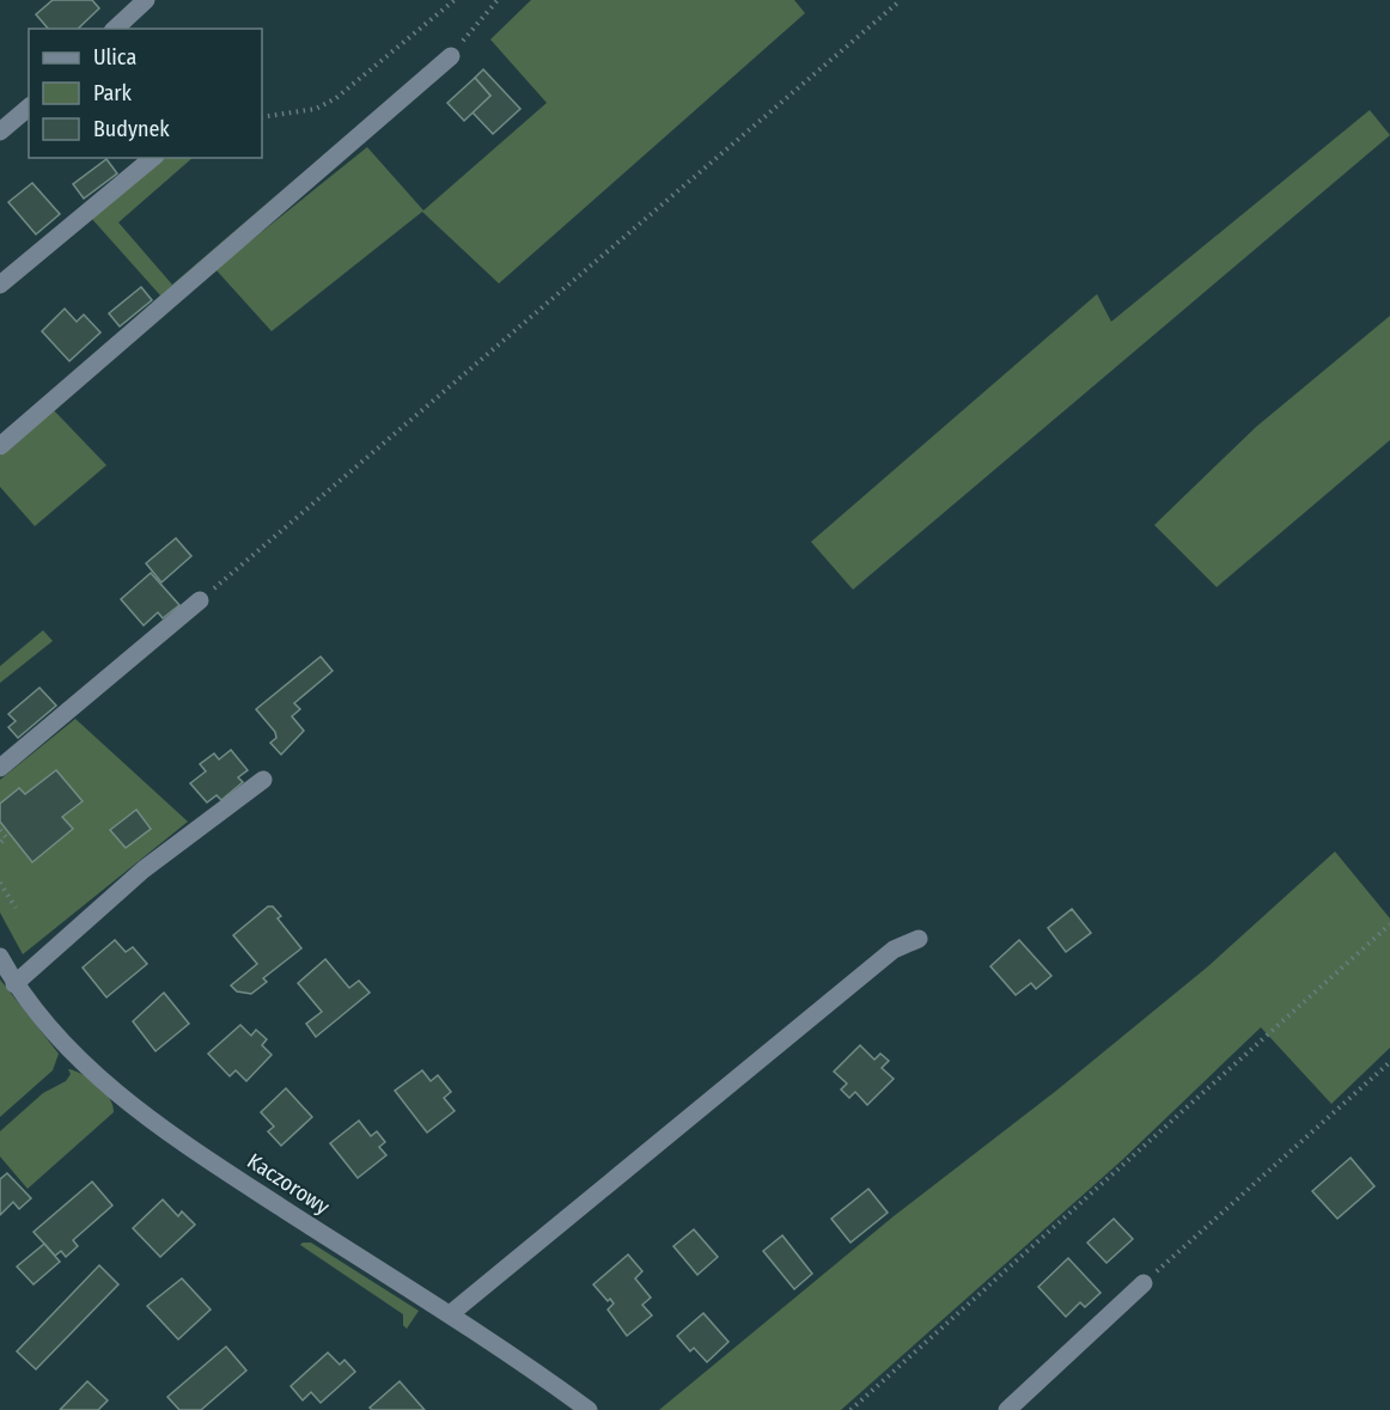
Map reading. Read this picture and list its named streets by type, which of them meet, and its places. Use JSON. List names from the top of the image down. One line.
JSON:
{"streets":{"street":["Kaczorowy"]},"legend":["Ulica","Park","Budynek"]}
